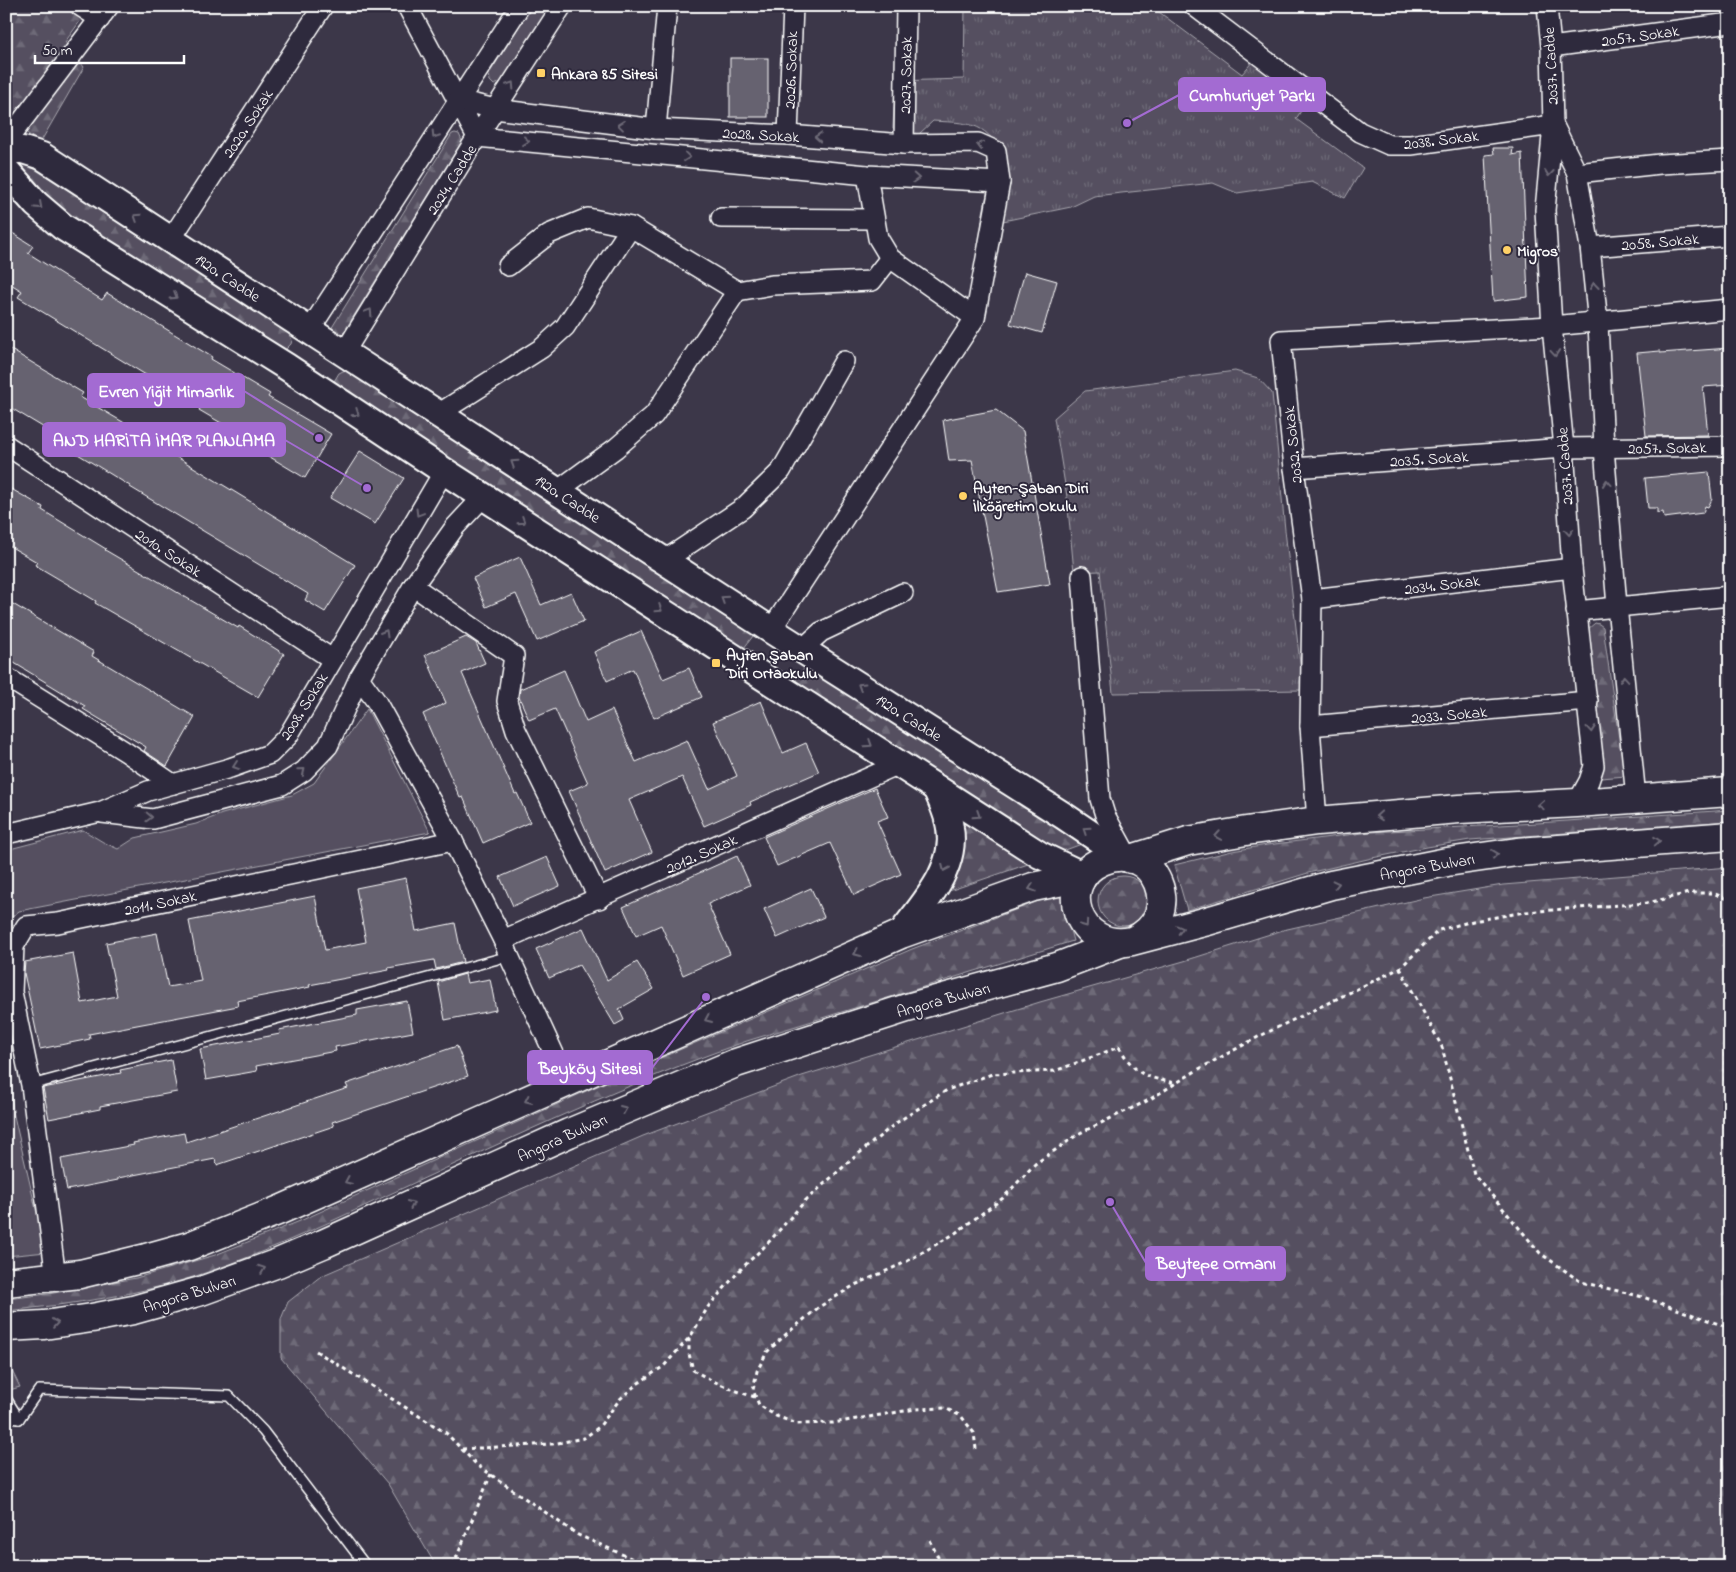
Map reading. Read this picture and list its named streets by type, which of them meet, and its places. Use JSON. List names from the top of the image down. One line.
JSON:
{"streets":{"main road":["1920. Cadde","Angora Bulvarı"],"street":["2057. Sokak","2037. Cadde","2026. Sokak","2027. Sokak","2020. Sokak","2028. Sokak","2038. Sokak","2024. Cadde","2058. Sokak","2032. Sokak","2035. Sokak","2010. Sokak","2034. Sokak","2008. Sokak","2033. Sokak","2012. Sokak","2011. Sokak"]},"crossings":[["2057. Sokak","2037. Cadde"],["2057. Sokak","2035. Sokak"],["2037. Cadde","2038. Sokak"],["2037. Cadde","2058. Sokak"],["2037. Cadde","2032. Sokak"],["2037. Cadde","2035. Sokak"],["2037. Cadde","2034. Sokak"],["2037. Cadde","2033. Sokak"],["2026. Sokak","2028. Sokak"],["2027. Sokak","2028. Sokak"],["2020. Sokak","1920. Cadde"],["2028. Sokak","2024. Cadde"],["2024. Cadde","1920. Cadde"],["1920. Cadde","Angora Bulvarı"],["2032. Sokak","2035. Sokak"],["2032. Sokak","2034. Sokak"],["2032. Sokak","2033. Sokak"],["2010. Sokak","2008. Sokak"]],"places":{"transit":["Ankara 85 Sitesi","Ayten Şaban Diri Ortaokulu"],"other":["Cumhuriyet Parkı","Migros","Evren Yiğit Mimarlık","AND HARİTA İMAR PLANLAMA","Ayten-Şaban Diri İlköğretim Okulu","Beyköy Sitesi","Beytepe Ormanı"]},"scale_bar":"50 m"}
